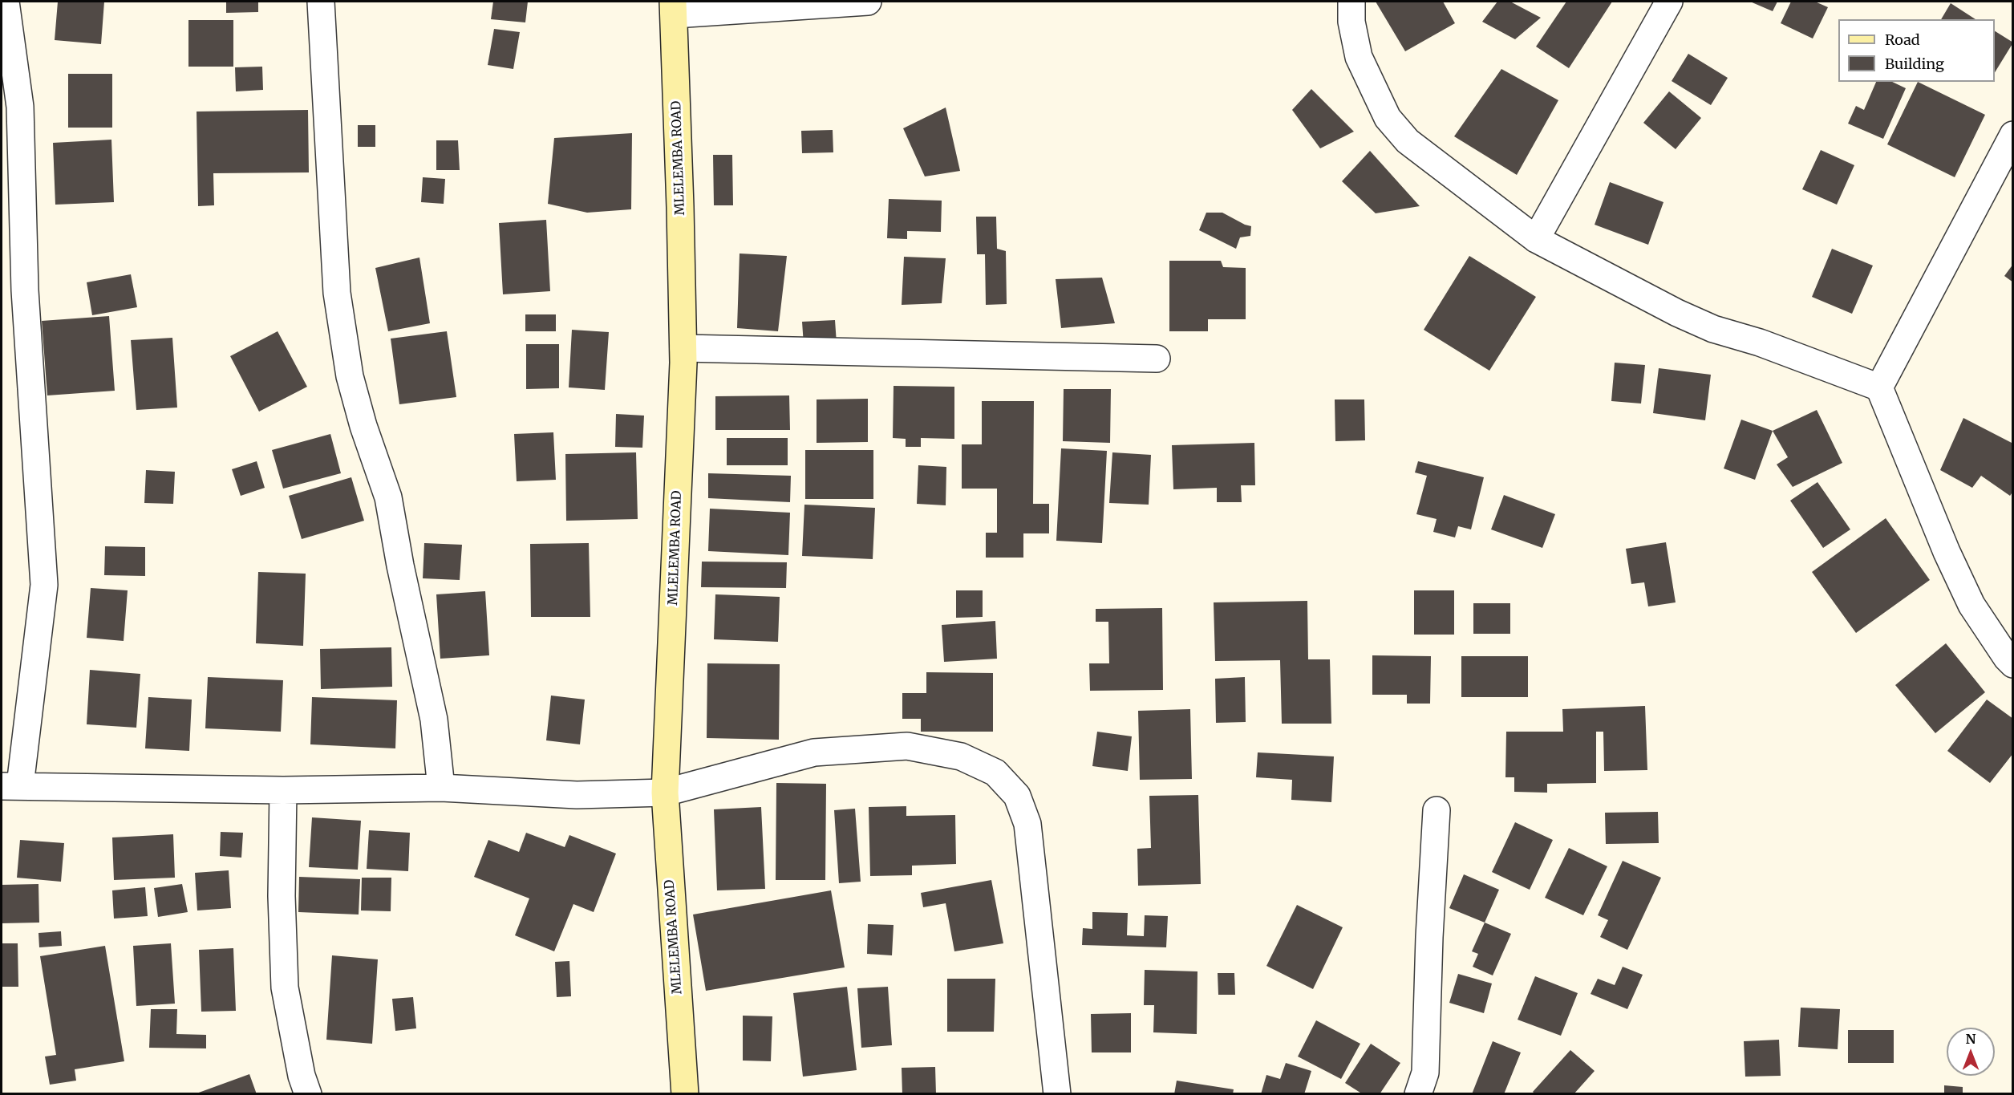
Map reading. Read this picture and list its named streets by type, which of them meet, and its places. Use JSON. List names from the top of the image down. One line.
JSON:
{"streets":{"street":["MLELEMBA ROAD"]},"legend":["Road","Building"],"north":"top"}
